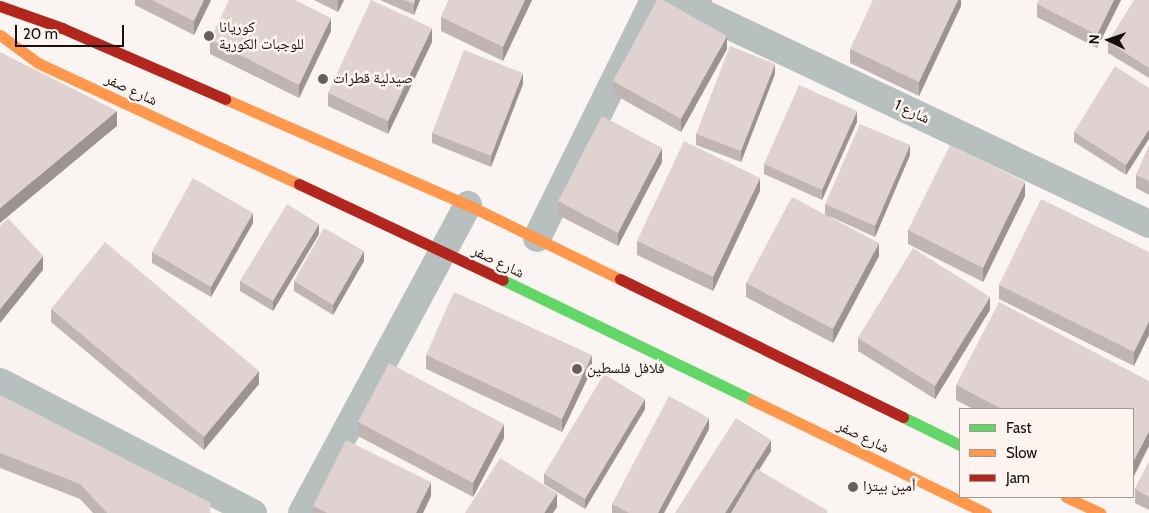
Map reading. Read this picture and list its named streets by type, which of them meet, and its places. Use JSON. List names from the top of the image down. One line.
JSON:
{"streets":{"street":["شارع صفر","شارع 1"]},"places":["كوريانا للوجبات الكورية","صيدلية قطرات","فلافل فلسطين","أمين بيتزا"],"legend":["Fast","Slow","Jam"],"scale_bar":"20 m","north":"left"}
